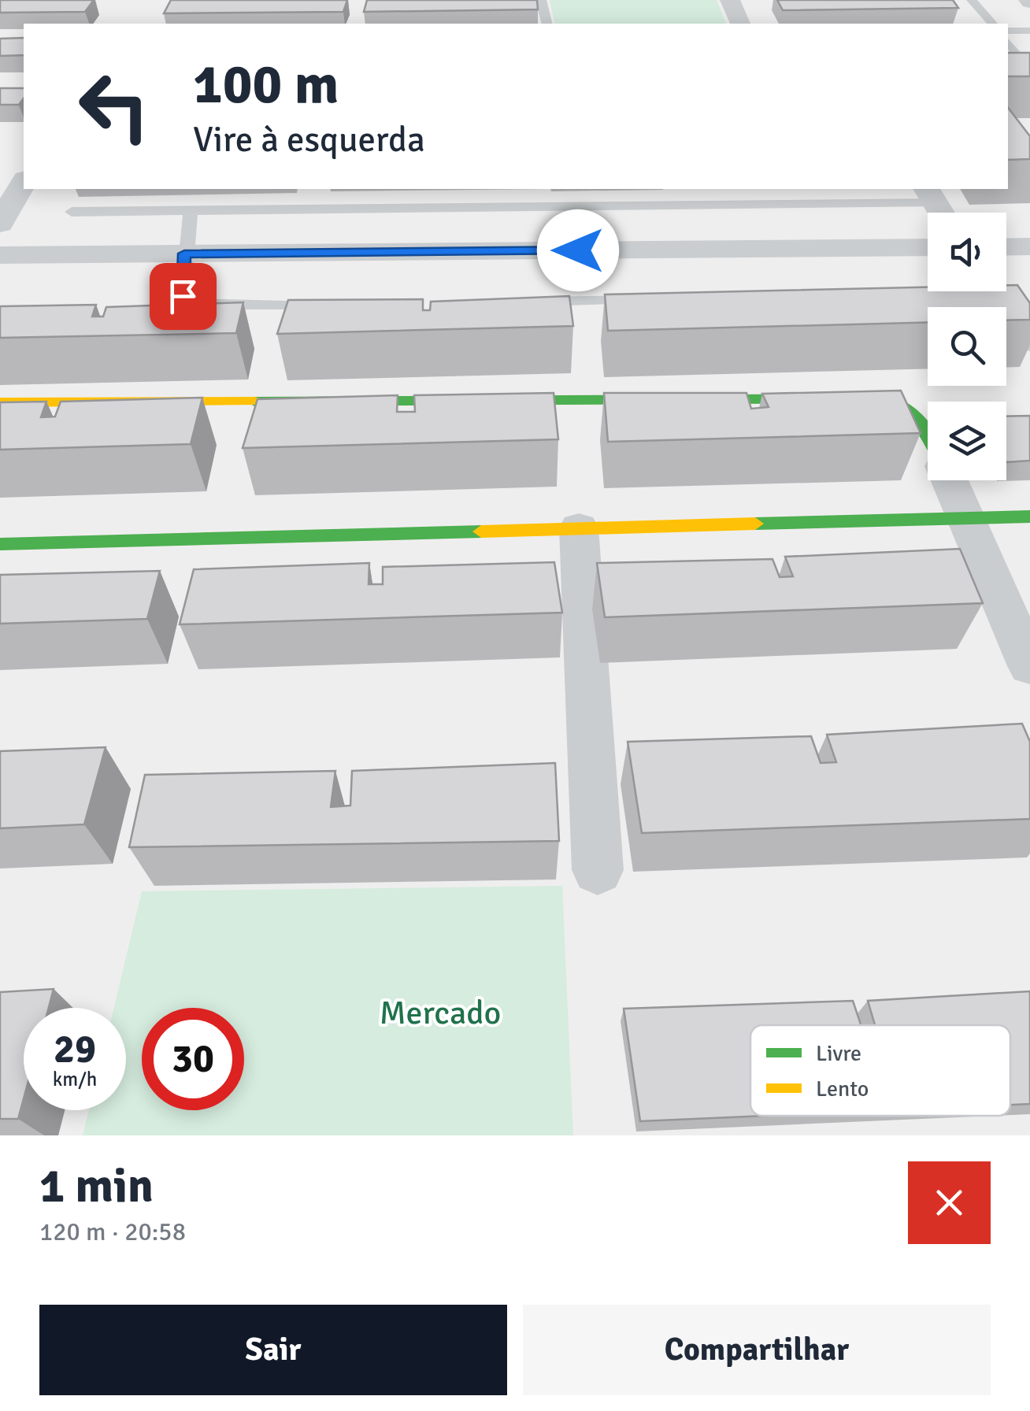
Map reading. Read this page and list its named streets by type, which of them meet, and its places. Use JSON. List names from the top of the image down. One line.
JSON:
{"parks":["Mercado"],"legend":["Livre","Lento"],"page":{"turn":["100 m","Vire à esquerda"],"speed":"29 km/h","limit":"30","heading":["1 min","120 m · 20:58"],"buttons":["Sair","Compartilhar"]}}
